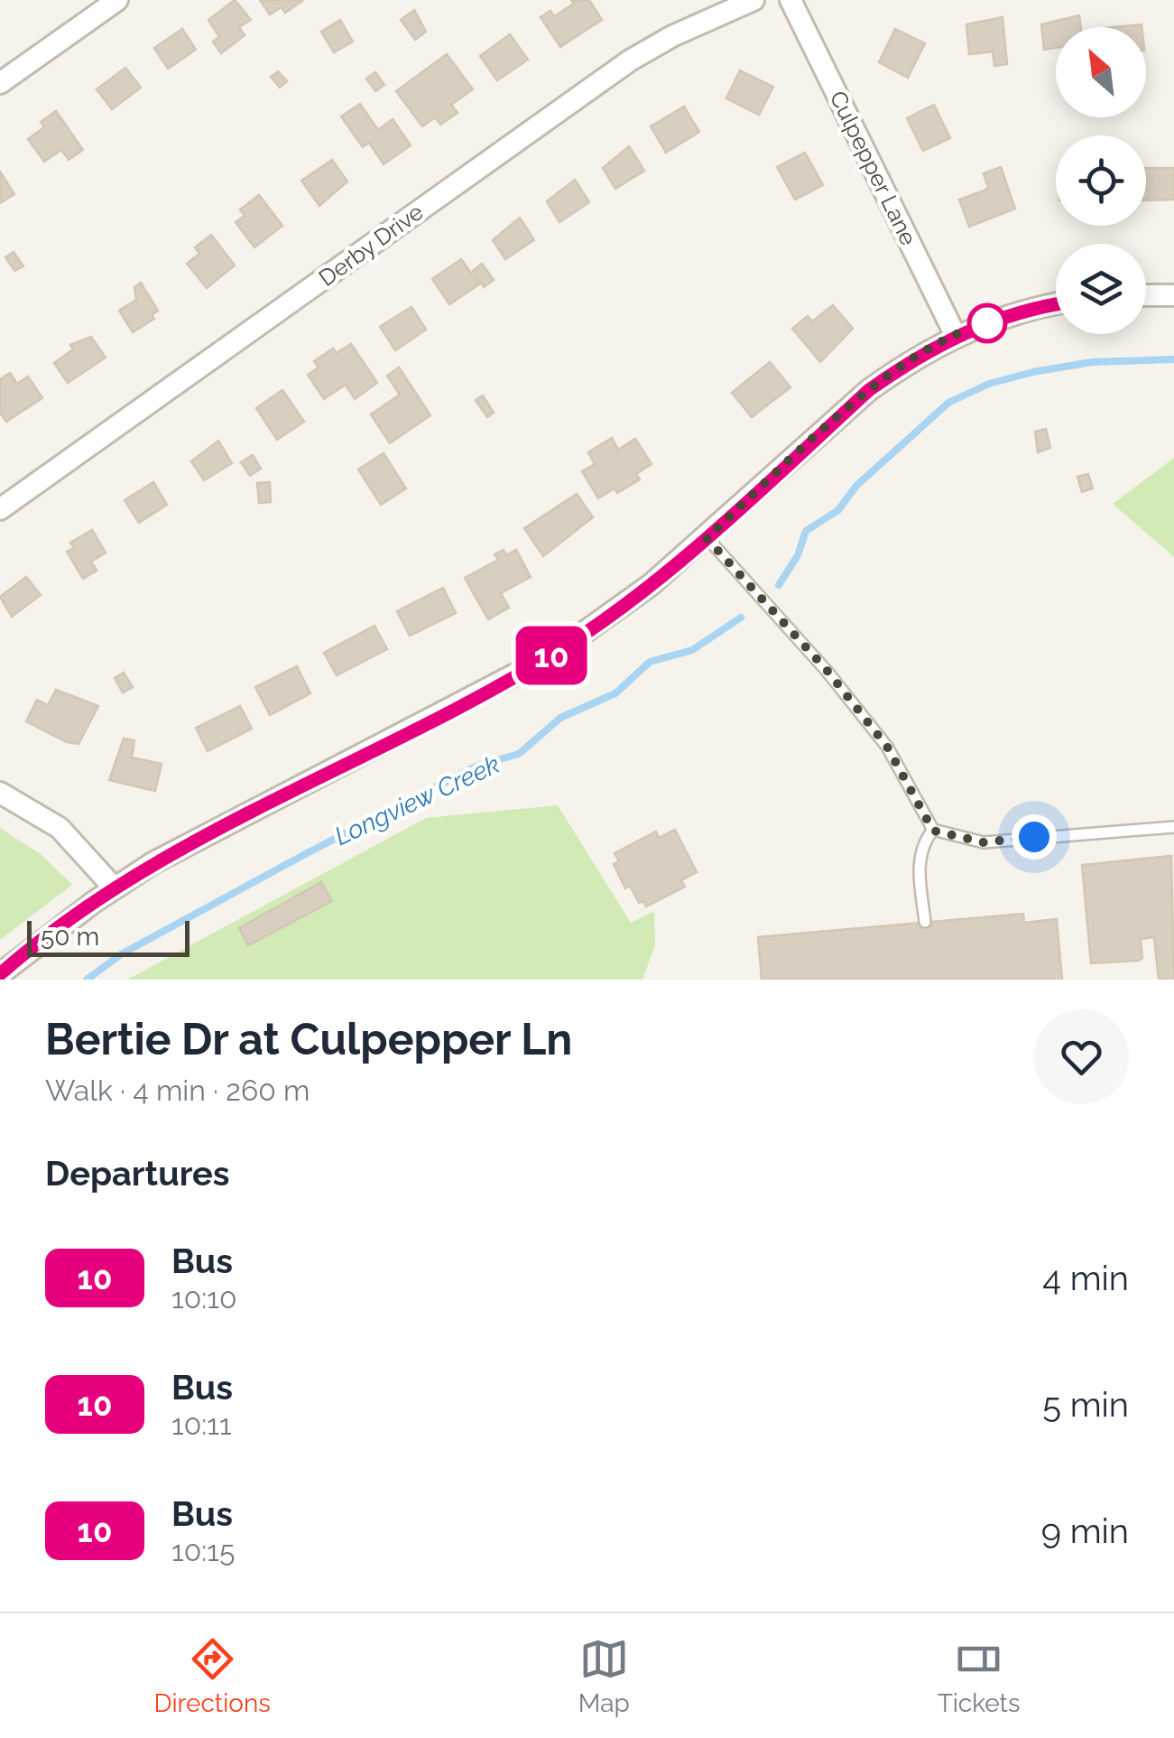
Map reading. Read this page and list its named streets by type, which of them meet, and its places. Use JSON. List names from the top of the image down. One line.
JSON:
{"streets":{"street":["Culpepper Lane","Derby Drive"]},"water":["Longview Creek"],"lines":["bus line 10"],"scale_bar":"50 m","north":"top left","page":{"on_map":"10","scale":"50 m","heading":[["Bertie Dr at Culpepper Ln","Walk · 4 min · 260 m"],"Departures"],"list":[{"mark":"10","name":"Bus","note":"10:10","value":"4 min"},{"mark":"10","name":"Bus","note":"10:11","value":"5 min"},{"mark":"10","name":"Bus","note":"10:15","value":"9 min"}],"tabs":["Directions","Map","Tickets"]}}
